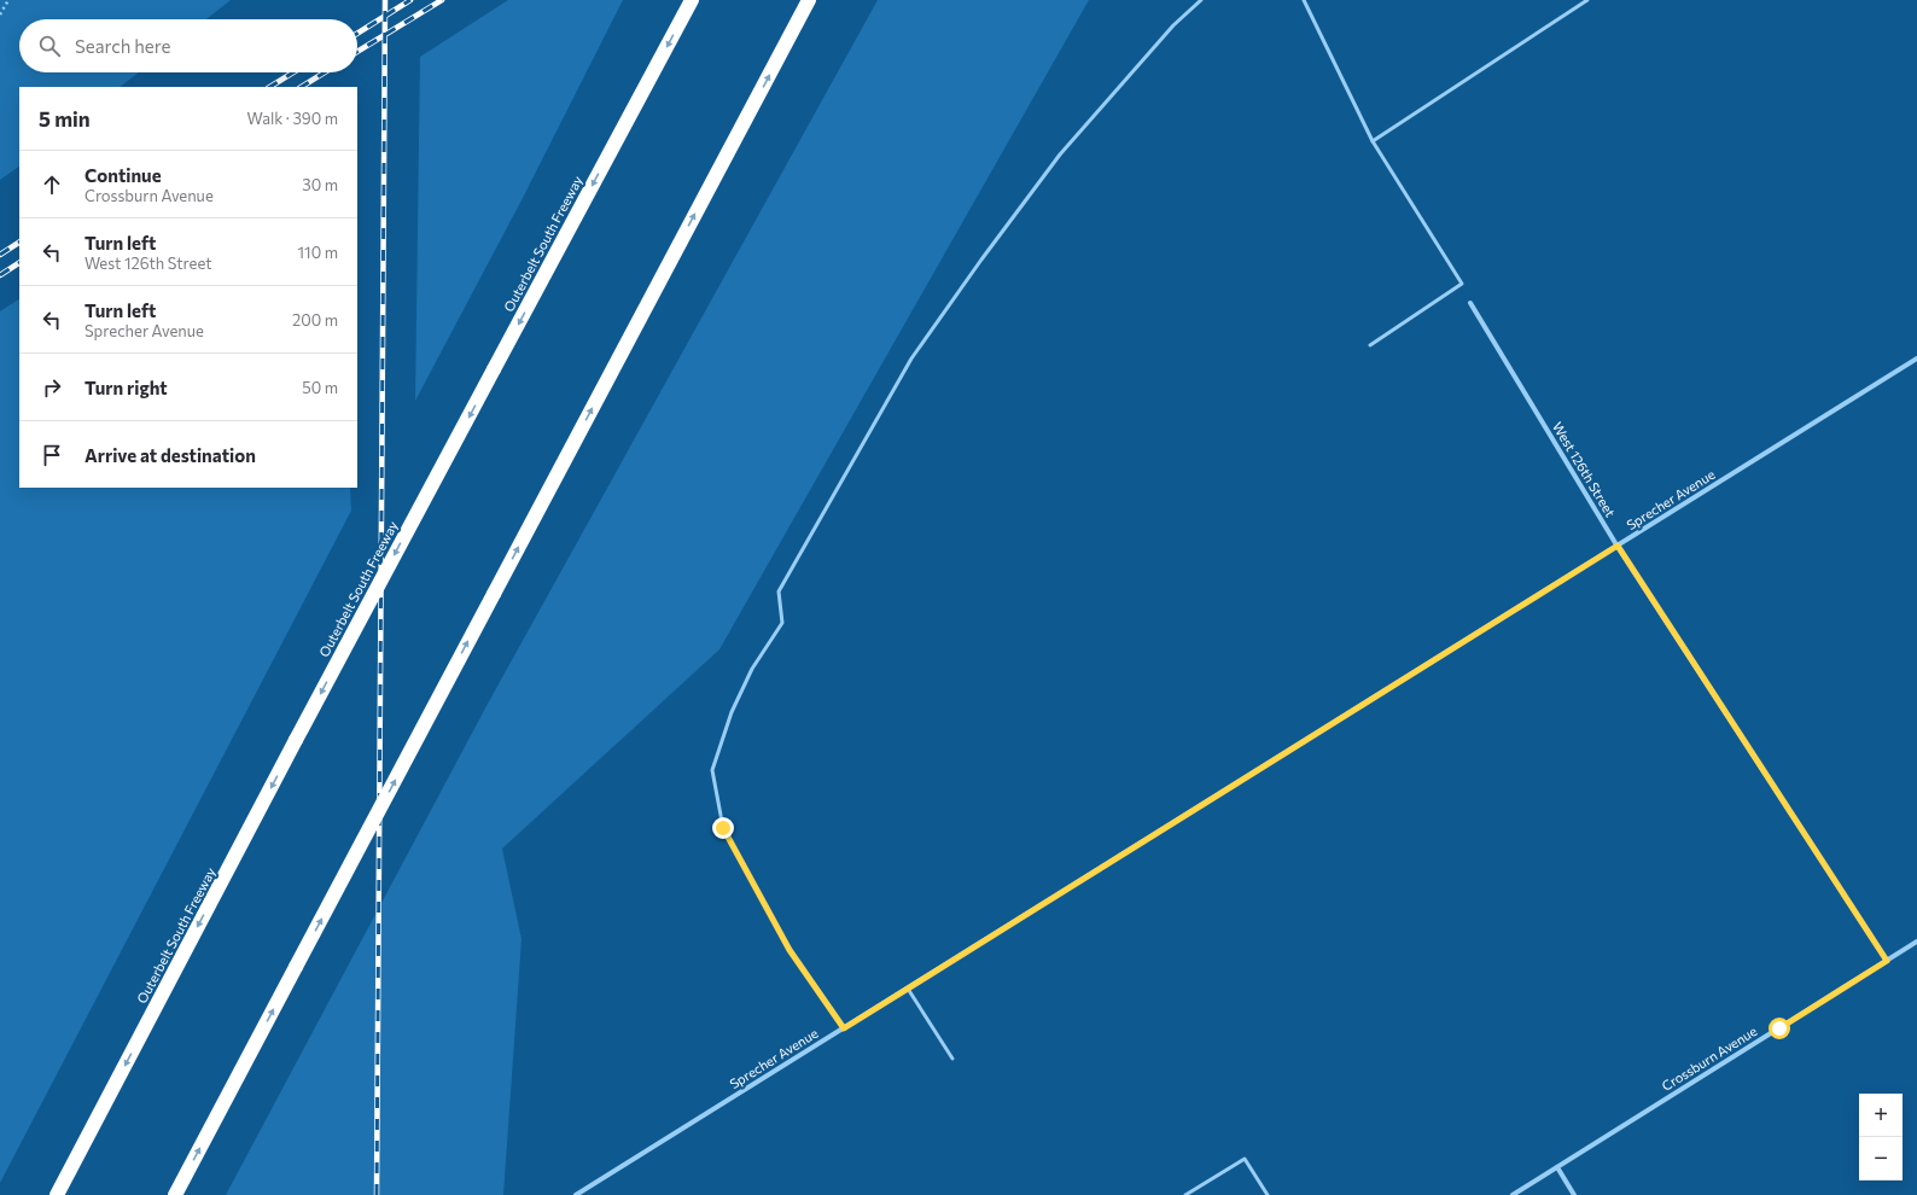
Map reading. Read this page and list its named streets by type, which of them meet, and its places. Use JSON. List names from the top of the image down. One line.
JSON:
{"streets":{"highway":["Outerbelt South Freeway"],"street":["West 126th Street","Sprecher Avenue","Crossburn Avenue"]},"crossings":[["West 126th Street","Sprecher Avenue"],["West 126th Street","Crossburn Avenue"]],"page":{"search":"Search here","heading":["5 min","Walk · 390 m"],"list":[["Continue","Crossburn Avenue","30 m"],["Turn left","West 126th Street","110 m"],["Turn left","Sprecher Avenue","200 m"],["Turn right","50 m"],"Arrive at destination"],"map_buttons":["+","−"]}}
